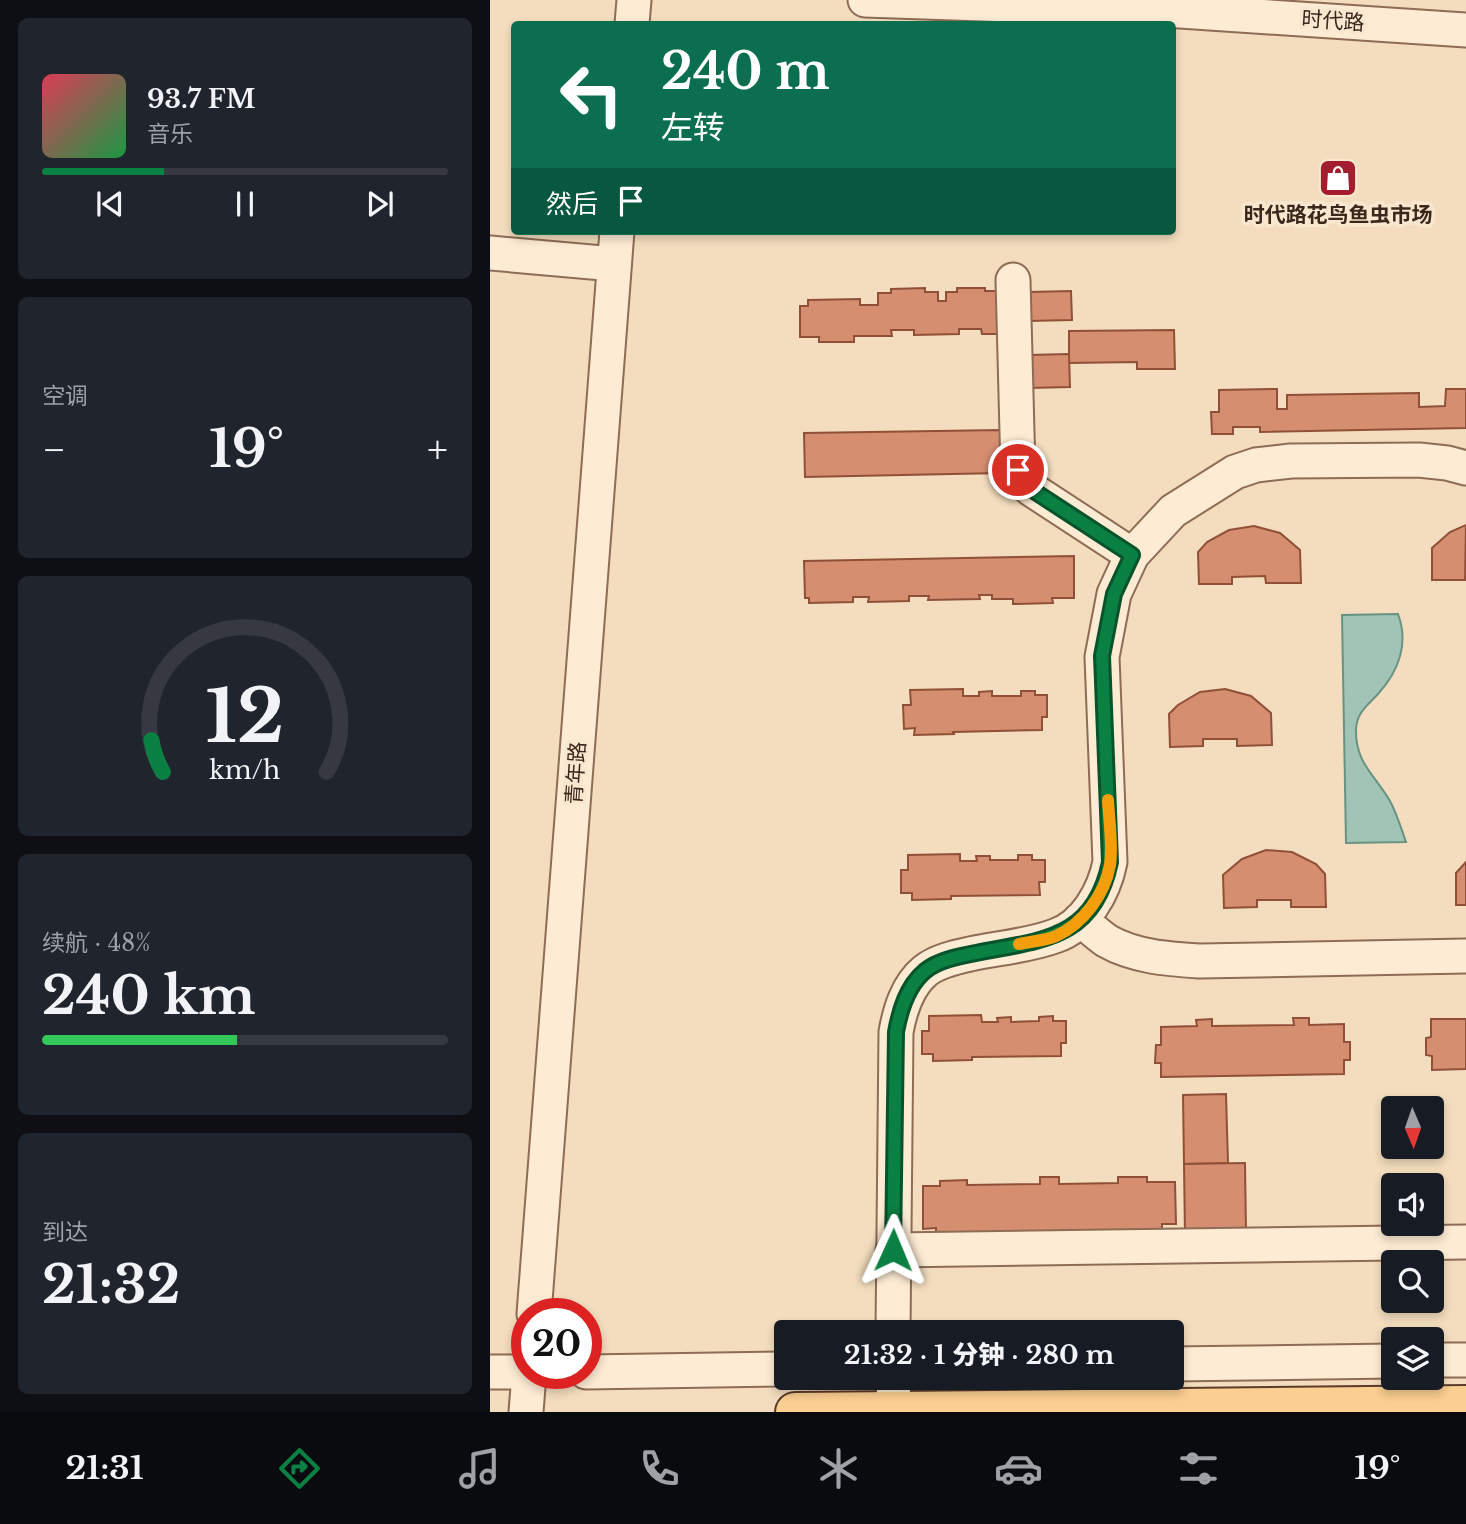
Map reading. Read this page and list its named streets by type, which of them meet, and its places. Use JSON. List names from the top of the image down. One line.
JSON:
{"streets":{"street":["时代路","青年路"]},"places":{"shop":["时代路花鸟鱼虫市场"]},"north":"bottom","page":{"turn":["240 m","左转"],"song":["93.7 FM","音乐"],"then":"然后","tile":["空调",["续航 · 48%","240 km"],["到达","21:32"]],"heat":["−","19°","+"],"limit":"20","trip":"21:32 · 1 分钟 · 280 m","tabs":["21:31","19°"],"gauge":["12","km/h"]}}
